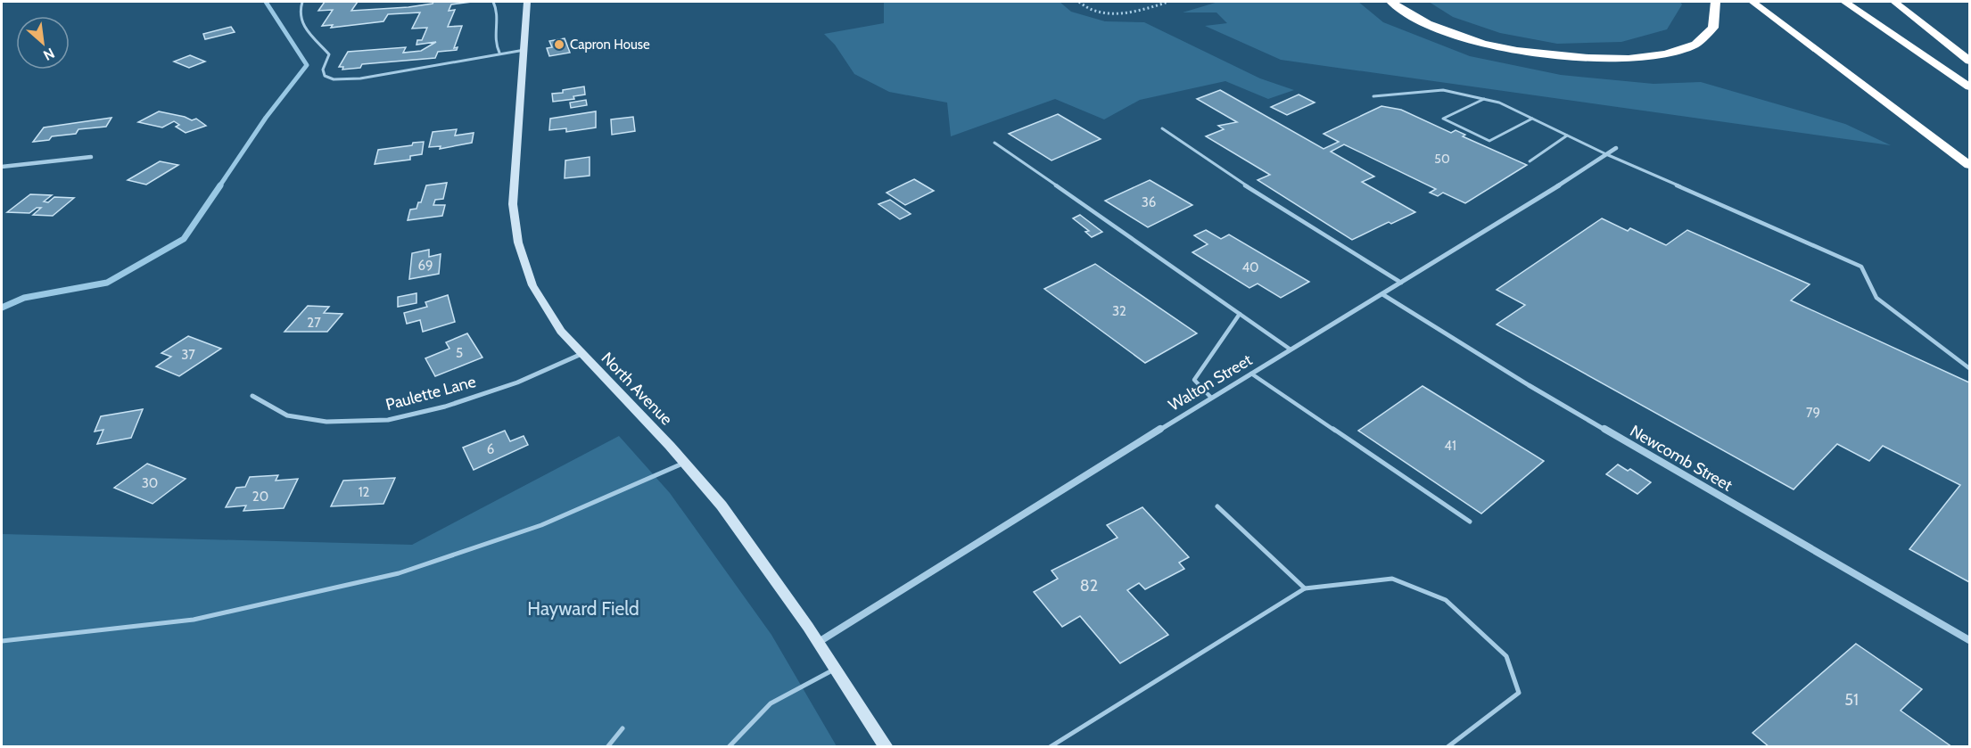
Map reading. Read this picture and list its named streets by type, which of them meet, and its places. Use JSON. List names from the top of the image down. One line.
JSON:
{"streets":{"main road":["North Avenue"],"street":["Walton Street","Paulette Lane","Newcomb Street"]},"crossings":[["Walton Street","North Avenue"],["Walton Street","Newcomb Street"],["North Avenue","Paulette Lane"]],"parks":["Hayward Field"],"places":["Capron House"],"house_numbers":["50","36","69","40","32","27","5","37","79","41","6","30","12","20","82","51"],"north":"bottom right"}
